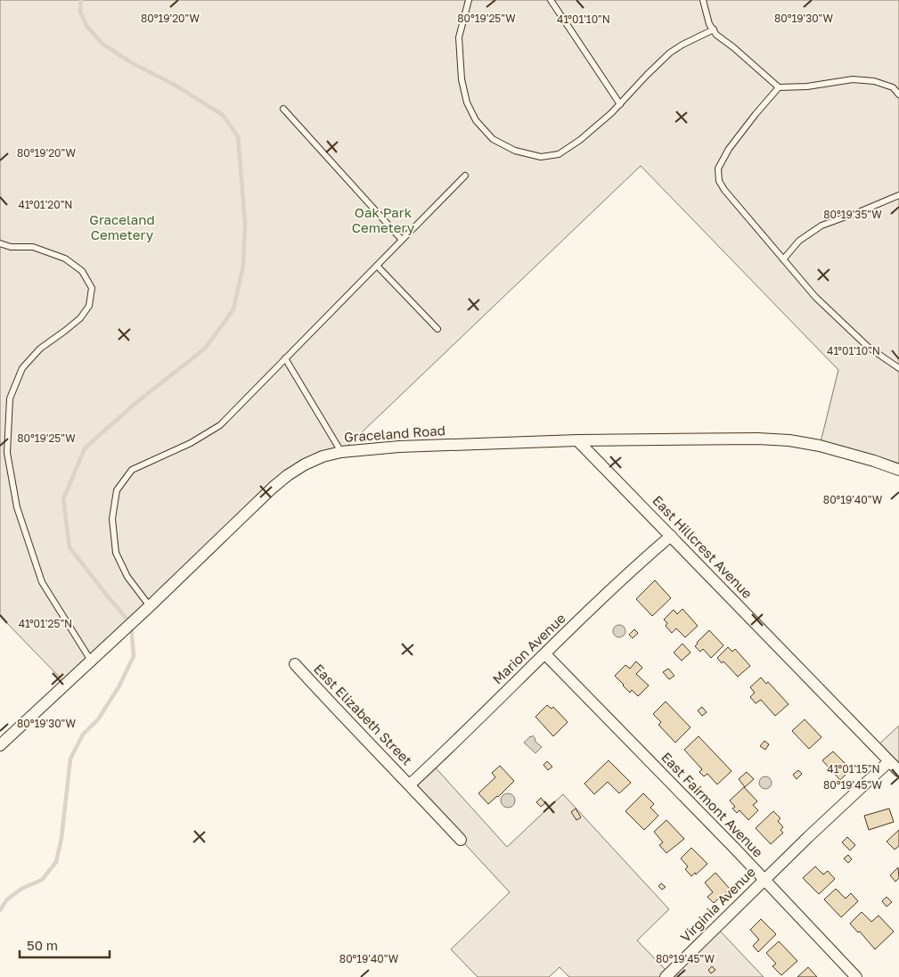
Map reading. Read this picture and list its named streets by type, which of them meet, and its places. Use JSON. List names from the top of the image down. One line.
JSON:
{"streets":{"street":["Graceland Road","East Hillcrest Avenue","Marion Avenue","East Elizabeth Street","East Fairmont Avenue","Virginia Avenue"]},"crossings":[["Graceland Road","East Hillcrest Avenue"],["East Hillcrest Avenue","Marion Avenue"],["East Hillcrest Avenue","Virginia Avenue"],["Marion Avenue","East Elizabeth Street"],["Marion Avenue","East Fairmont Avenue"],["East Fairmont Avenue","Virginia Avenue"]],"parks":["Oak Park Cemetery","Graceland Cemetery"],"scale_bar":"50 m","coordinates":["80°19'20\"W","80°19'25\"W","80°19'30\"W","41°01'10\"N","41°01'20\"N","80°19'35\"W","80°19'40\"W","41°01'25\"N","41°01'15\"N","80°19'45\"W"]}
